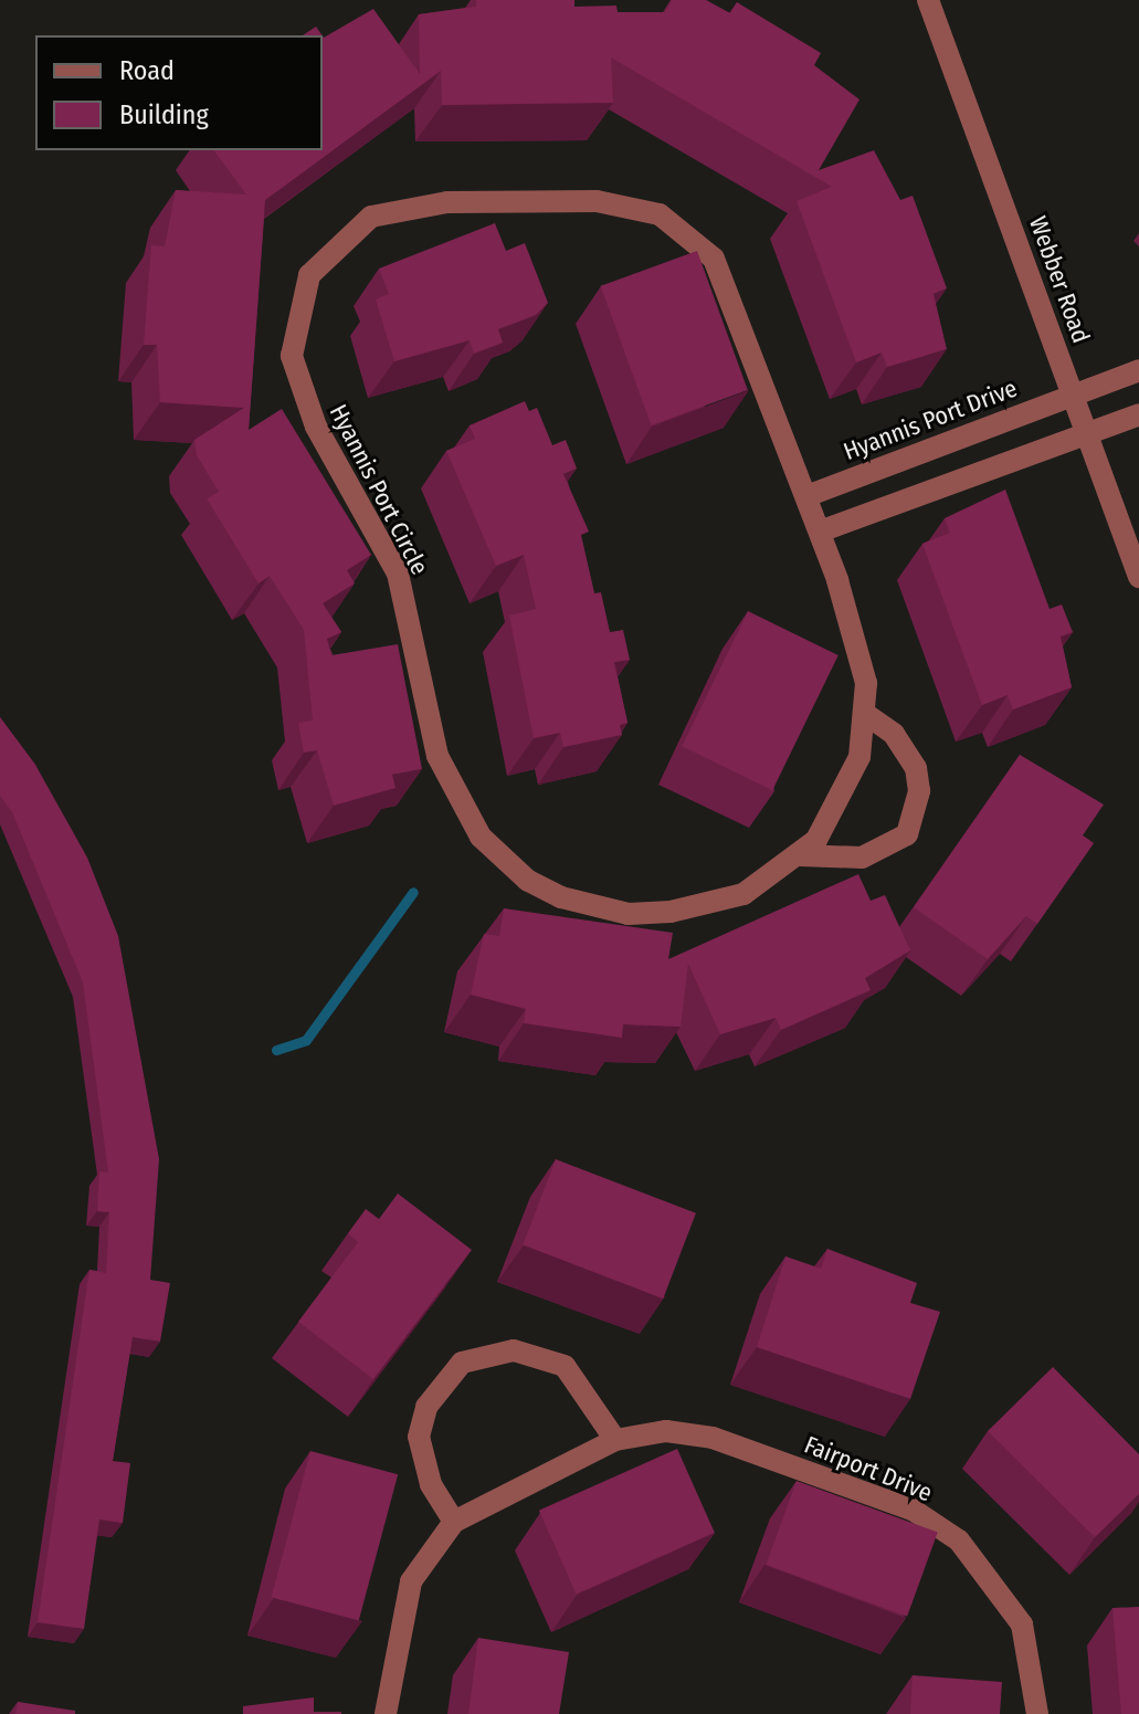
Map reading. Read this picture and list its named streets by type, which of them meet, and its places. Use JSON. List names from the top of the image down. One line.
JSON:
{"streets":{"street":["Webber Road","Hyannis Port Drive","Hyannis Port Circle","Fairport Drive"]},"crossings":[["Webber Road","Hyannis Port Drive"],["Hyannis Port Drive","Hyannis Port Circle"]],"legend":["Road","Building"]}
